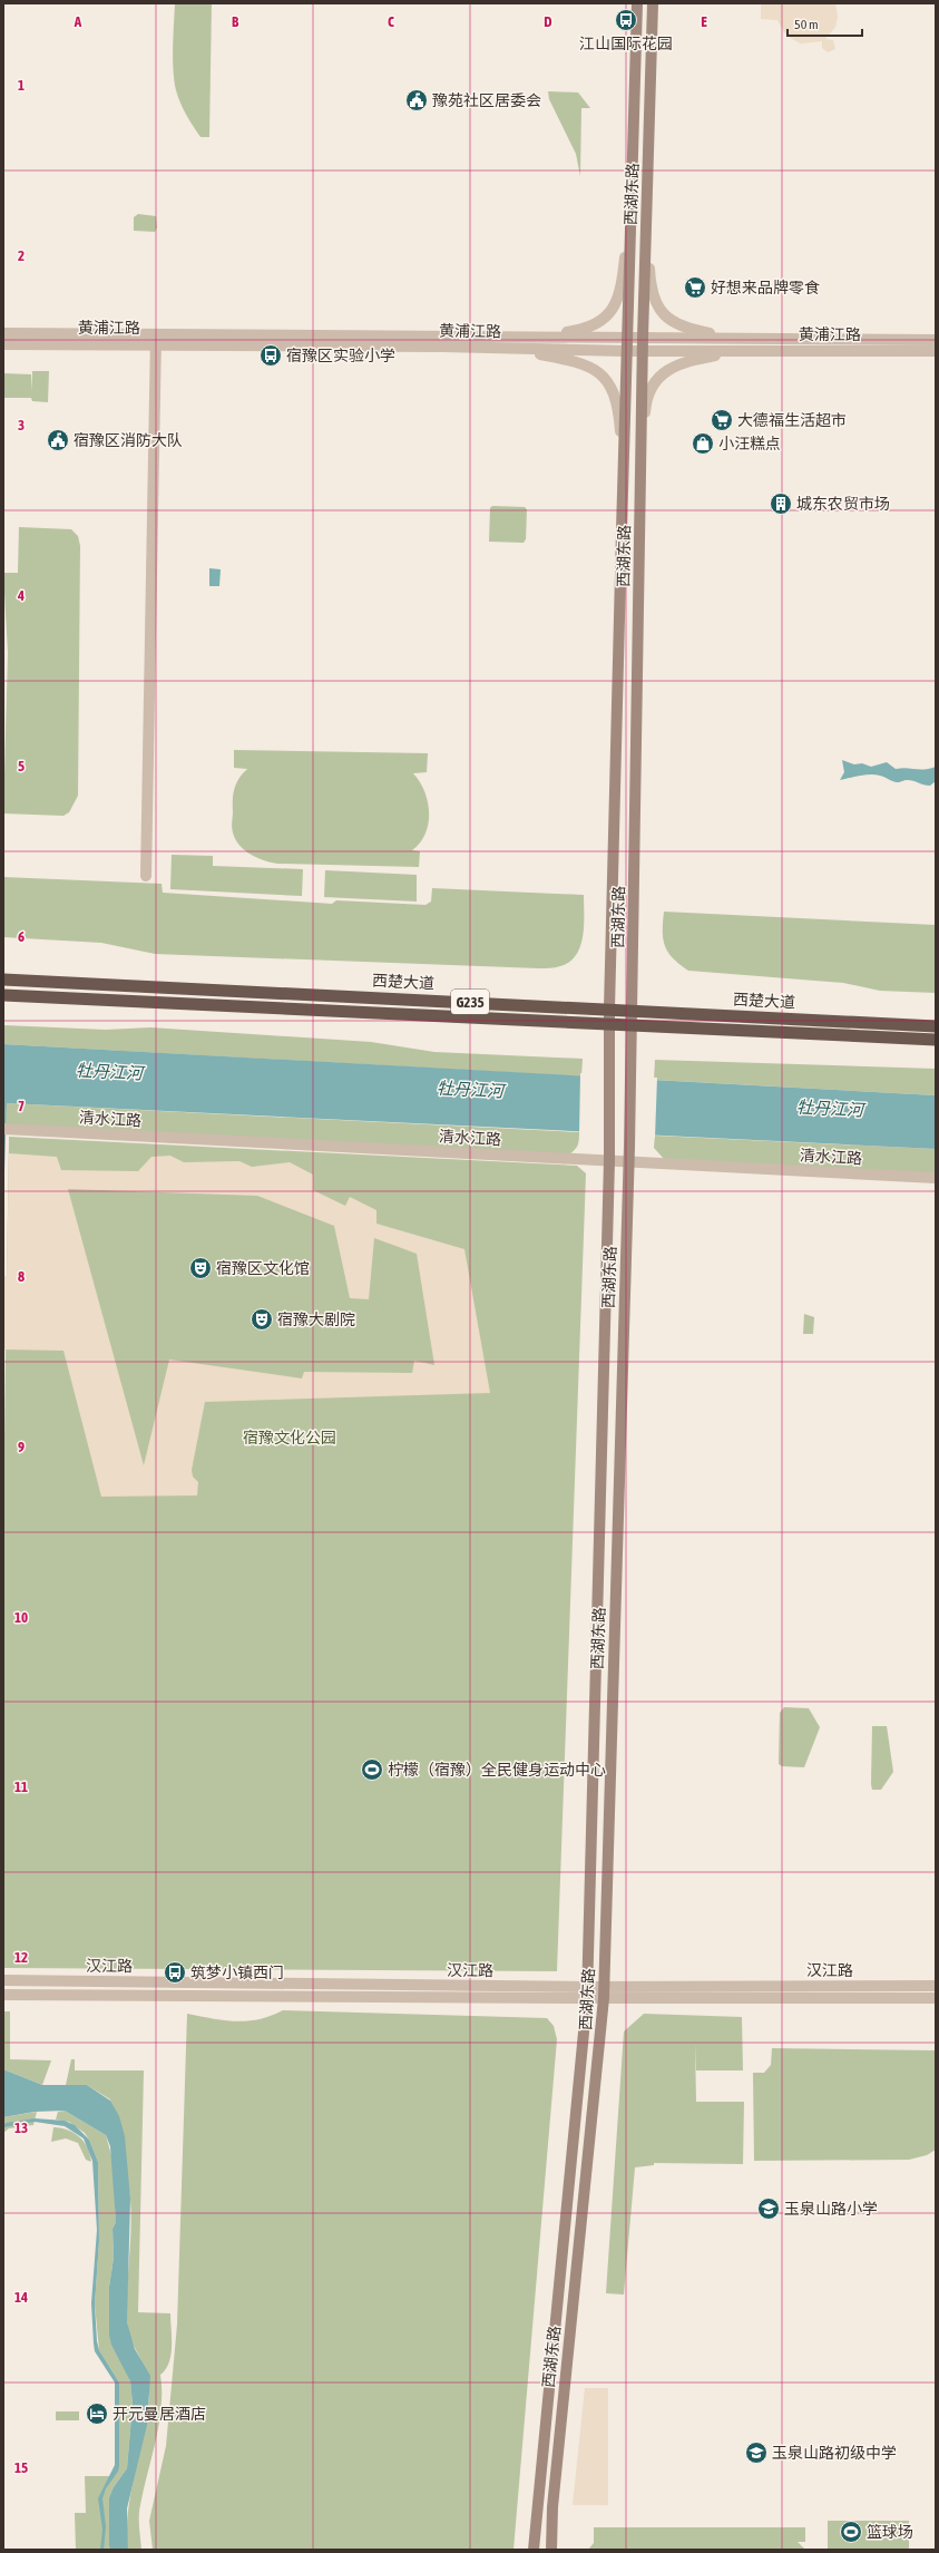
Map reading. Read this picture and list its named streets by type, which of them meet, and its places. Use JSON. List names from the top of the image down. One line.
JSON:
{"streets":{"highway":["西楚大道","G235"],"main road":["西湖东路"],"street":["黄浦江路","清水江路","汉江路"]},"crossings":[["西湖东路","黄浦江路"],["西湖东路","西楚大道"],["西湖东路","清水江路"],["西湖东路","汉江路"]],"water":["牡丹江河"],"parks":["宿豫文化公园"],"places":{"bus stop":["江山国际花园","宿豫区实验小学","筑梦小镇西门"],"public building":["豫苑社区居委会","宿豫区消防大队"],"supermarket":["好想来品牌零食","大德福生活超市"],"shop":["小汪糕点"],"building":["城东农贸市场"],"theatre":["宿豫区文化馆","宿豫大剧院"],"sports":["柠檬（宿豫）全民健身运动中心","篮球场"],"school or university":["玉泉山路小学","玉泉山路初级中学"],"hotel":["开元曼居酒店"]},"scale_bar":"50 m","grid":{"columns":["A","B","C","D","E"],"rows":["1","2","3","4","5","6","7","8","9","10","11","12","13","14","15"]}}
